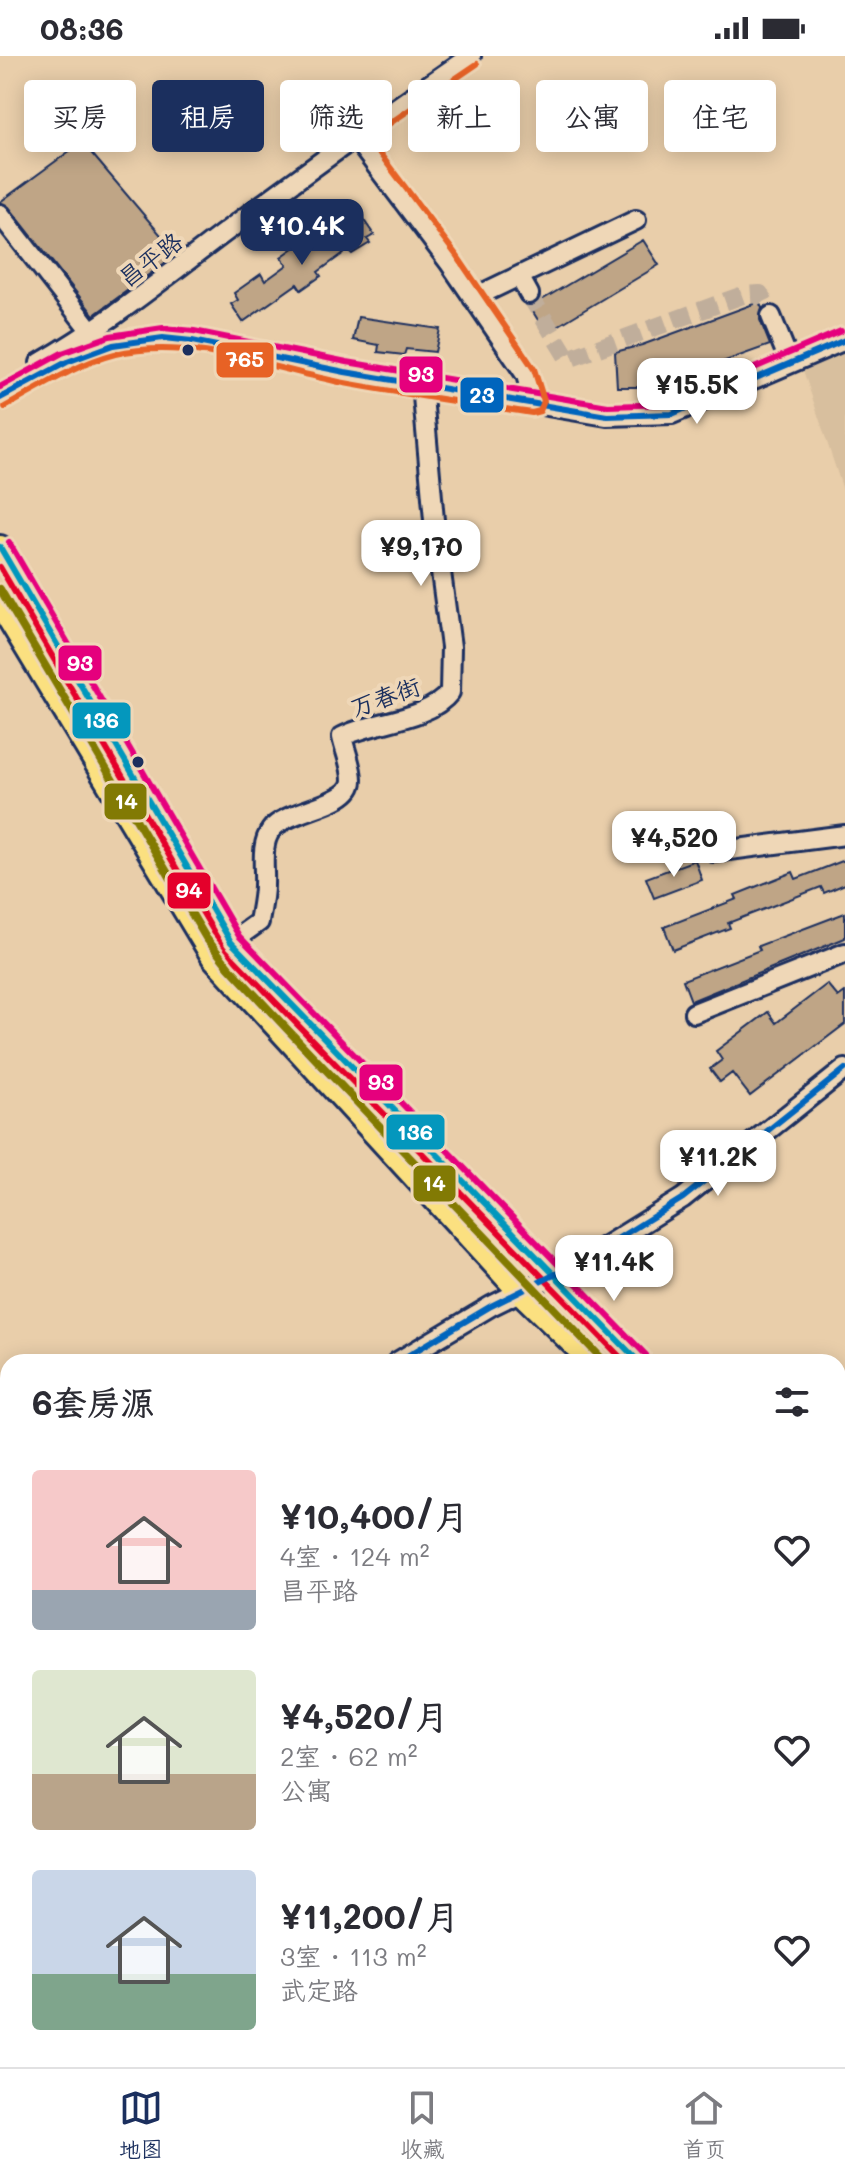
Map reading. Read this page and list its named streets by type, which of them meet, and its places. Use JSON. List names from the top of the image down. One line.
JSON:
{"streets":{"street":["昌平路","万春街"]},"lines":["transit line 765","transit line 93","transit line 23","transit line 136","transit line 94","transit line 14"],"page":{"status":"08:36","chip":["买房","租房","筛选","新上","公寓","住宅"],"price":["¥10.4K","¥15.5K","¥9,170","¥4,520","¥11.2K","¥11.4K"],"heading":"6套房源","list":[{"name":"¥10,400/月","note":"4室 · 124 m² · 昌平路"},{"name":"¥4,520/月","note":"2室 · 62 m² · 公寓"},{"name":"¥11,200/月","note":"3室 · 113 m² · 武定路"}],"tabs":["地图","收藏","首页"]}}
